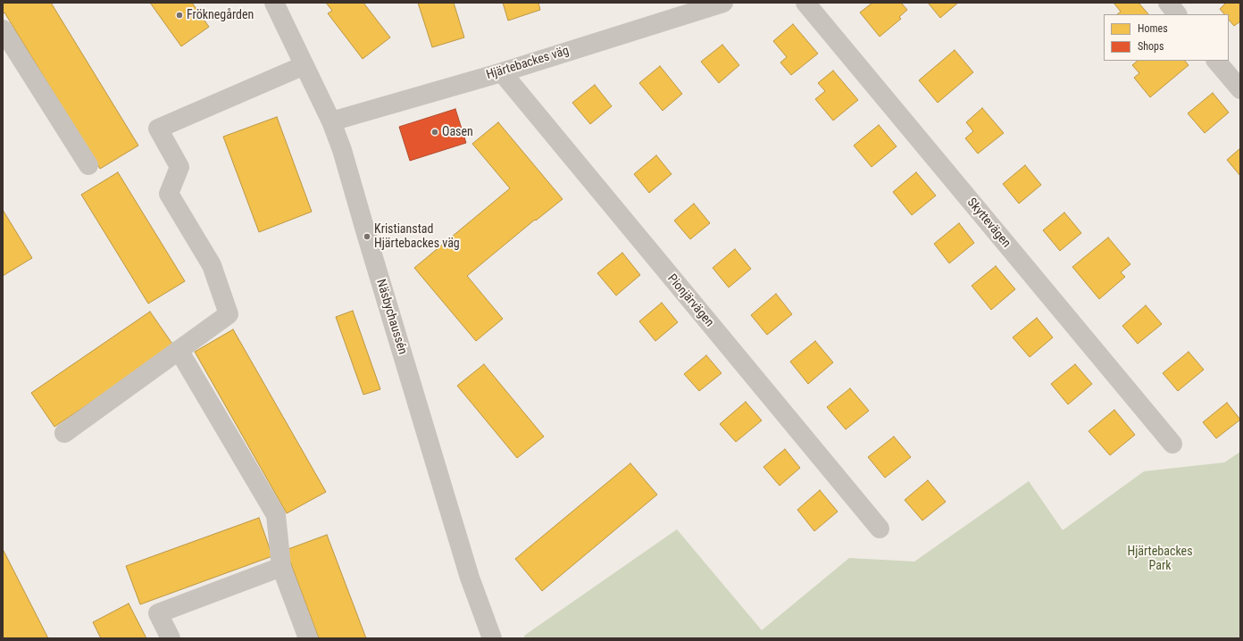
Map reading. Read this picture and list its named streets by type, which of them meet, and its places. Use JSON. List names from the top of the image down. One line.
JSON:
{"streets":{"street":["Hjärtebackes väg","Skyttevägen","Pionjärvägen","Näsbychaussén"]},"crossings":[["Hjärtebackes väg","Pionjärvägen"],["Hjärtebackes väg","Näsbychaussén"]],"parks":["Hjärtebackes Park"],"places":["Fröknegården","Oasen","Kristianstad Hjärtebackes väg"],"legend":["Homes","Shops"]}
